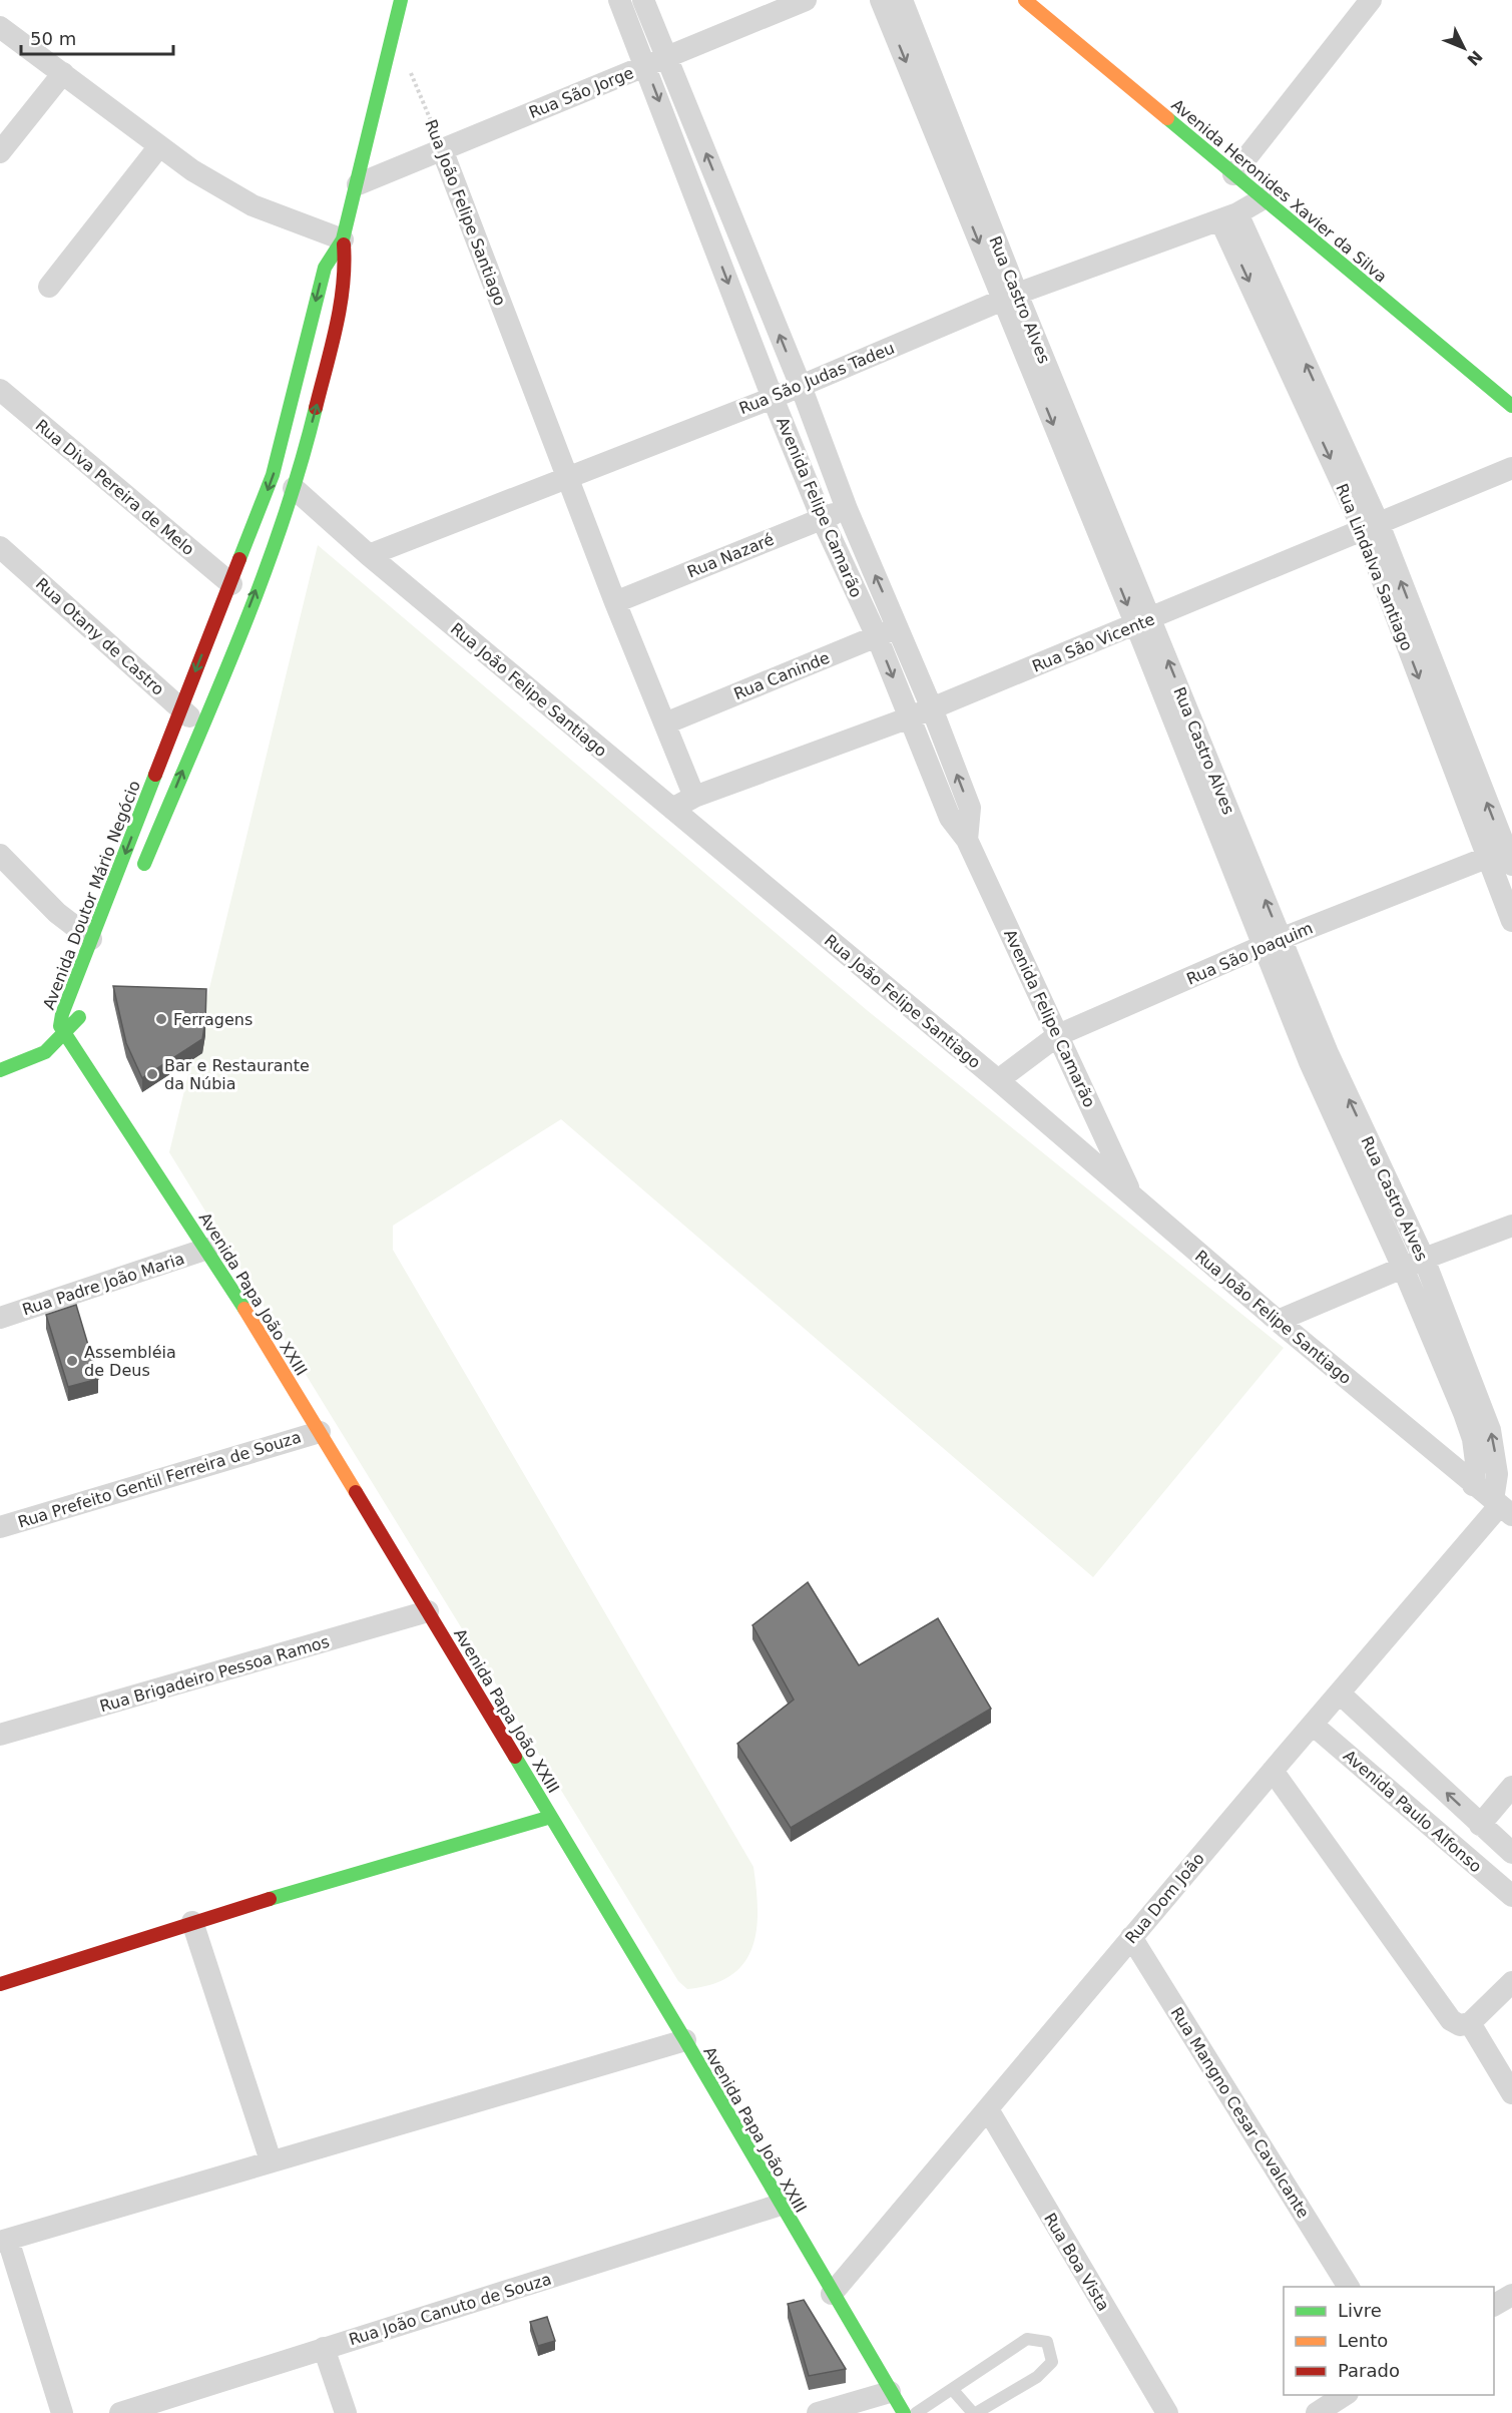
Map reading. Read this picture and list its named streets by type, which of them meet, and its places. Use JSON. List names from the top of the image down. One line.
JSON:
{"streets":{"main road":["Avenida Heronides Xavier da Silva","Avenida Doutor Mário Negócio","Avenida Papa João XXIII"],"street":["Rua São Jorge","Rua João Felipe Santiago","Rua Castro Alves","Rua São Judas Tadeu","Rua Diva Pereira de Melo","Avenida Felipe Camarão","Rua Nazaré","Rua Lindalva Santiago","Rua Otany de Castro","Rua São Vicente","Rua Caninde","Rua São Joaquim","Rua Padre João Maria","Rua Prefeito Gentil Ferreira de Souza","Rua Brigadeiro Pessoa Ramos","Avenida Paulo Alfonso","Rua Dom João","Rua Mangno Cesar Cavalcante","Rua Boa Vista","Rua João Canuto de Souza"]},"crossings":[["Rua São Jorge","Rua João Felipe Santiago"],["Rua São Jorge","Avenida Felipe Camarão"],["Rua São Jorge","Avenida Doutor Mário Negócio"],["Avenida Heronides Xavier da Silva","Rua São Judas Tadeu"],["Rua João Felipe Santiago","Rua Castro Alves"],["Rua João Felipe Santiago","Rua São Judas Tadeu"],["Rua João Felipe Santiago","Avenida Felipe Camarão"],["Rua João Felipe Santiago","Rua Nazaré"],["Rua João Felipe Santiago","Rua São Vicente"],["Rua João Felipe Santiago","Rua Caninde"],["Rua João Felipe Santiago","Avenida Doutor Mário Negócio"],["Rua João Felipe Santiago","Rua São Joaquim"],["Rua João Felipe Santiago","Rua Dom João"],["Rua Castro Alves","Rua São Judas Tadeu"],["Rua Castro Alves","Rua São Vicente"],["Rua Castro Alves","Rua São Joaquim"],["Rua Castro Alves","Rua Dom João"],["Rua São Judas Tadeu","Avenida Felipe Camarão"],["Rua São Judas Tadeu","Rua Lindalva Santiago"],["Rua Diva Pereira de Melo","Avenida Doutor Mário Negócio"],["Avenida Felipe Camarão","Rua Nazaré"],["Avenida Felipe Camarão","Rua São Vicente"],["Avenida Felipe Camarão","Rua Caninde"],["Avenida Felipe Camarão","Rua São Joaquim"],["Rua Lindalva Santiago","Rua São Vicente"],["Rua Lindalva Santiago","Rua São Joaquim"],["Rua Otany de Castro","Avenida Doutor Mário Negócio"],["Avenida Doutor Mário Negócio","Avenida Papa João XXIII"],["Rua Padre João Maria","Avenida Papa João XXIII"],["Avenida Papa João XXIII","Rua Prefeito Gentil Ferreira de Souza"],["Avenida Papa João XXIII","Rua Brigadeiro Pessoa Ramos"],["Avenida Papa João XXIII","Rua Dom João"],["Avenida Papa João XXIII","Rua João Canuto de Souza"],["Avenida Paulo Alfonso","Rua Dom João"],["Rua Dom João","Rua Mangno Cesar Cavalcante"],["Rua Dom João","Rua Boa Vista"]],"places":["Ferragens","Bar e Restaurante da Núbia","Assembléia de Deus"],"legend":["Livre","Lento","Parado"],"scale_bar":"50 m","north":"bottom right"}
